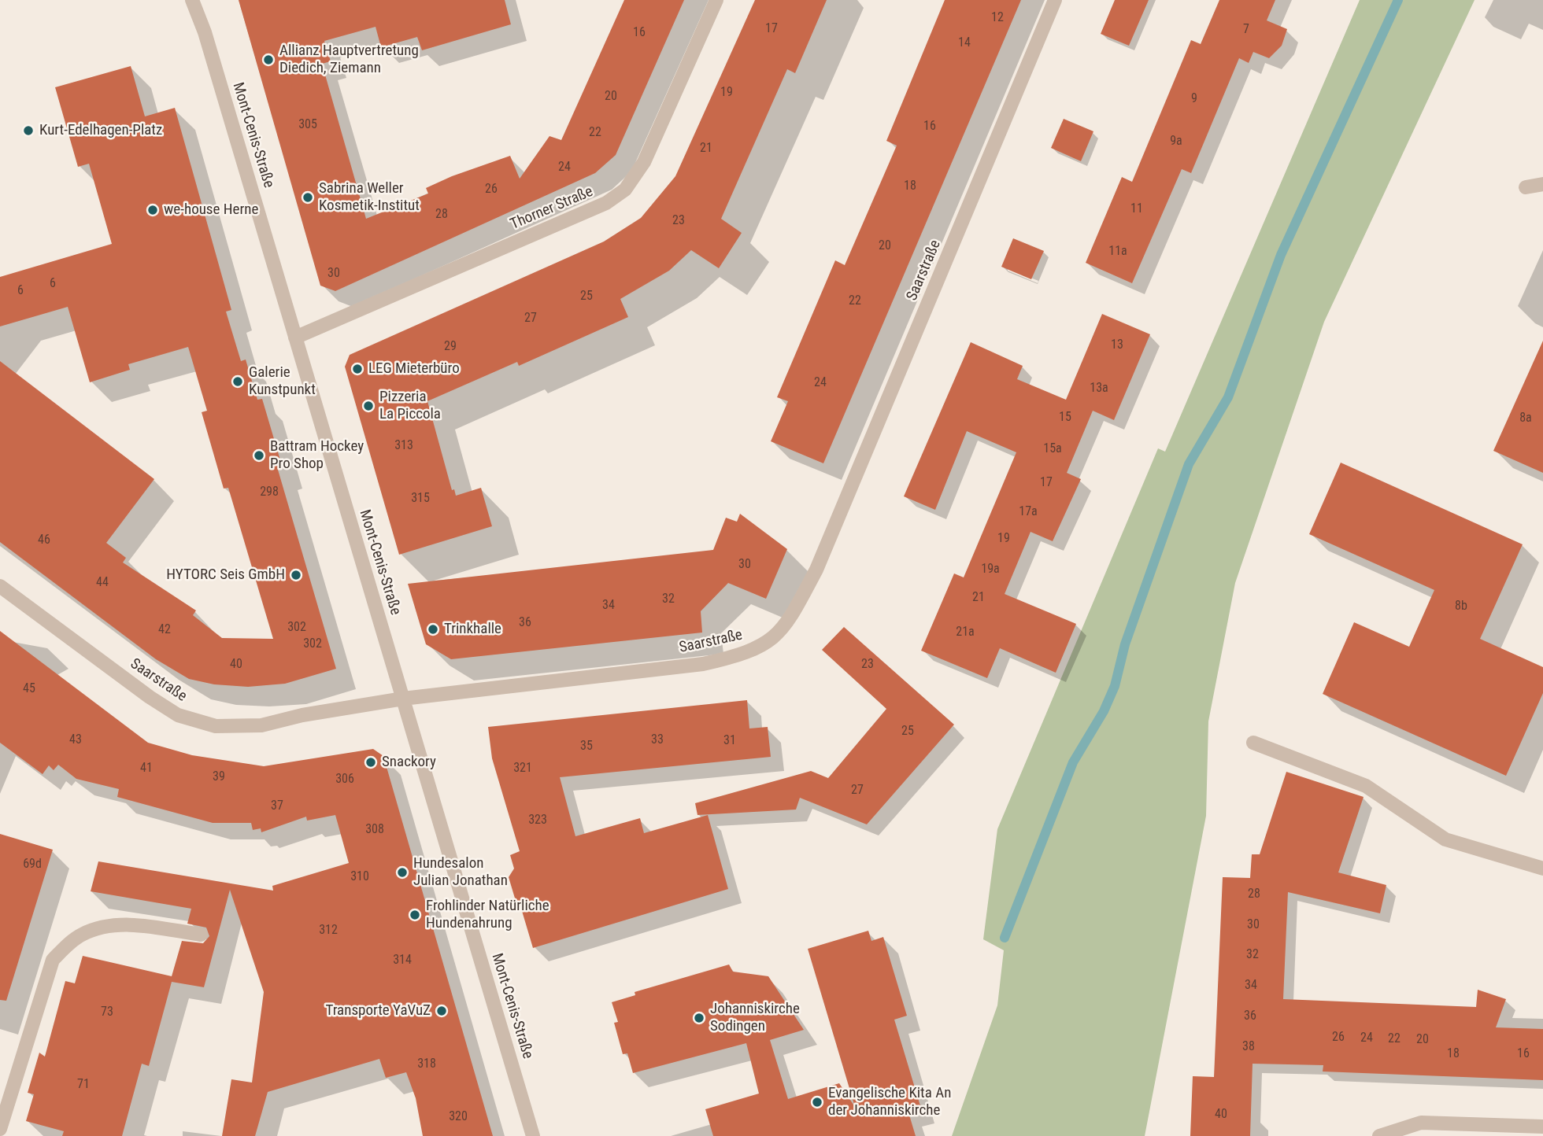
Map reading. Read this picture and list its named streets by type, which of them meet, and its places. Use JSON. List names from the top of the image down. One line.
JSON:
{"streets":{"street":["Mont-Cenis-Straße","Thorner Straße","Saarstraße"]},"crossings":[["Mont-Cenis-Straße","Thorner Straße"],["Mont-Cenis-Straße","Saarstraße"]],"places":["Allianz Hauptvertretung Diedich, Ziemann","Kurt-Edelhagen-Platz","Sabrina Weller Kosmetik-Institut","we-house Herne","LEG Mieterbüro","Galerie Kunstpunkt","Pizzeria La Piccola","Battram Hockey Pro Shop","HYTORC Seis GmbH","Trinkhalle","Snackory","Hundesalon Julian Jonathan","Frohlinder Natürliche Hundenahrung","Transporte YaVuZ","Johanniskirche Sodingen","Evangelische Kita An der Johanniskirche"],"house_numbers":["12","17","7","16","14","19","20","9","305","16","22","9a","21","24","18","26","11","28","23","20","11a","30","6","6","25","22","27","13","29","24","13a","15","8a","313","15a","17","298","315","17a","19","46","30","19a","44","21","32","34","8b","36","302","42","21a","302","40","23","45","25","43","33","31","35","41","321","39","306","27","37","323","308","69d","310","28","30","312","32","314","34","73","36","26","24","22","20","38","18","16","318","71","40","320"]}
